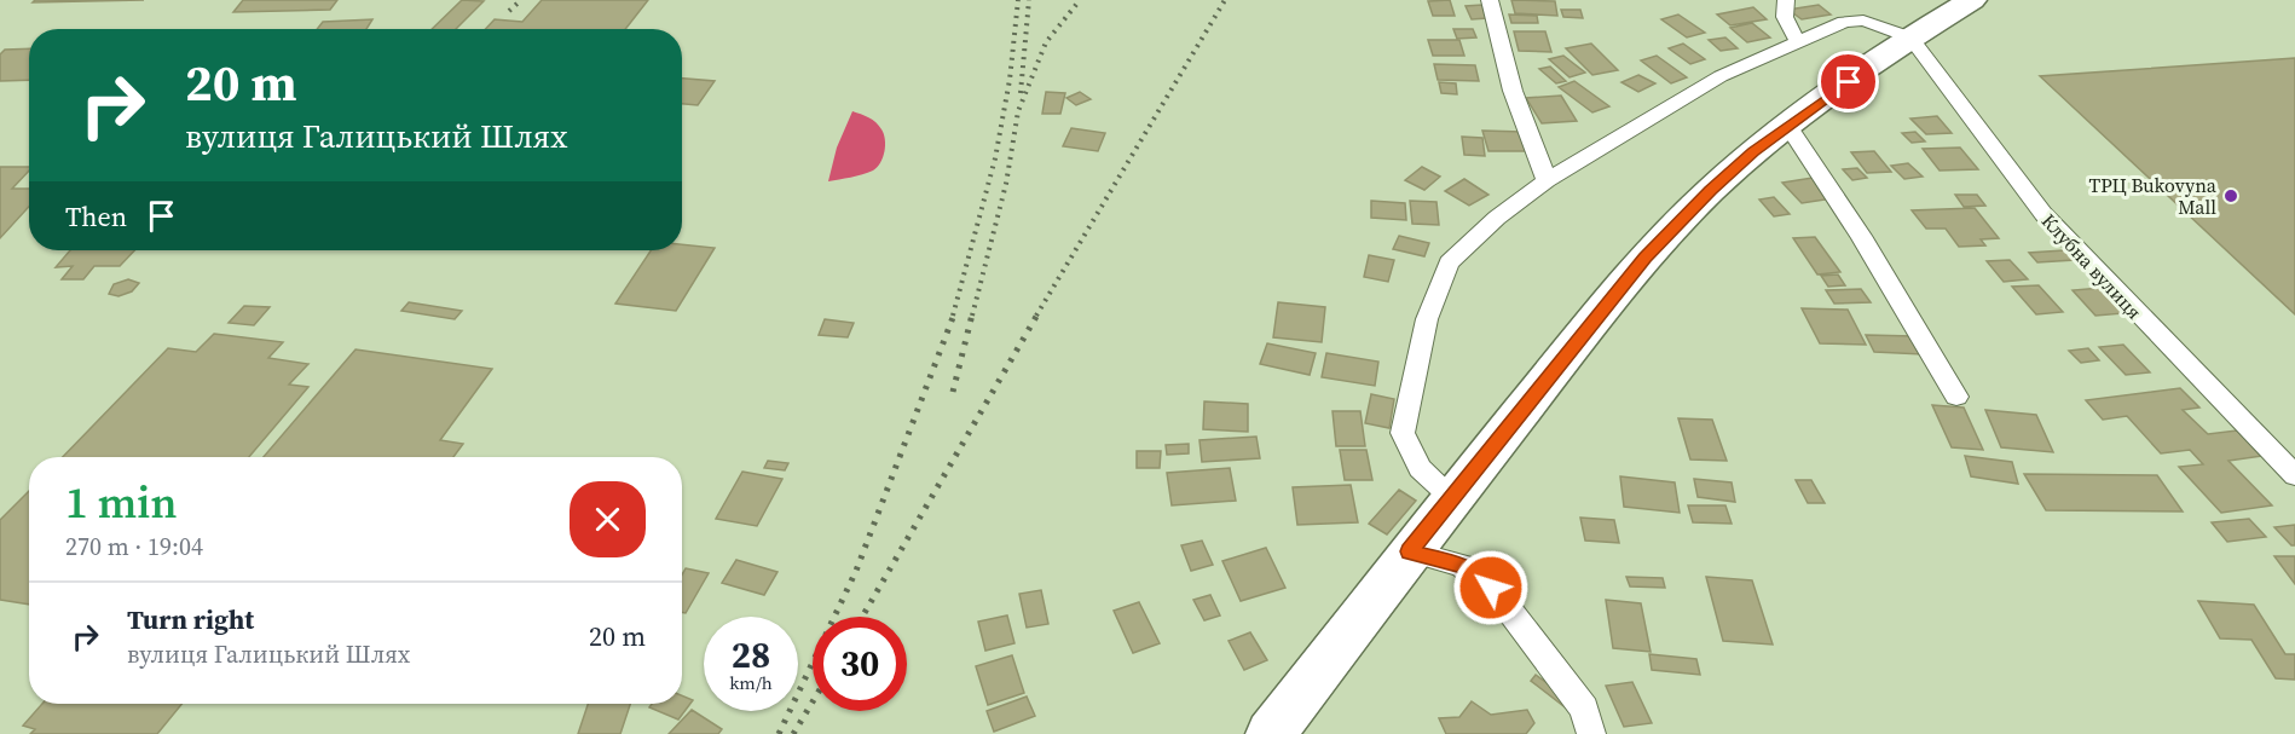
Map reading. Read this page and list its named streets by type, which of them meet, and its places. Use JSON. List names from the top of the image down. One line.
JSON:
{"streets":{"street":["Клубна вулиця"]},"places":["ТРЦ Bukovyna Mall"],"page":{"turn":["20 m","вулиця Галицький Шлях"],"then":"Then","heading":["1 min","270 m · 19:04"],"list":[{"name":"Turn right","note":"вулиця Галицький Шлях","value":"20 m"}],"speed":"28 km/h","limit":"30"}}
